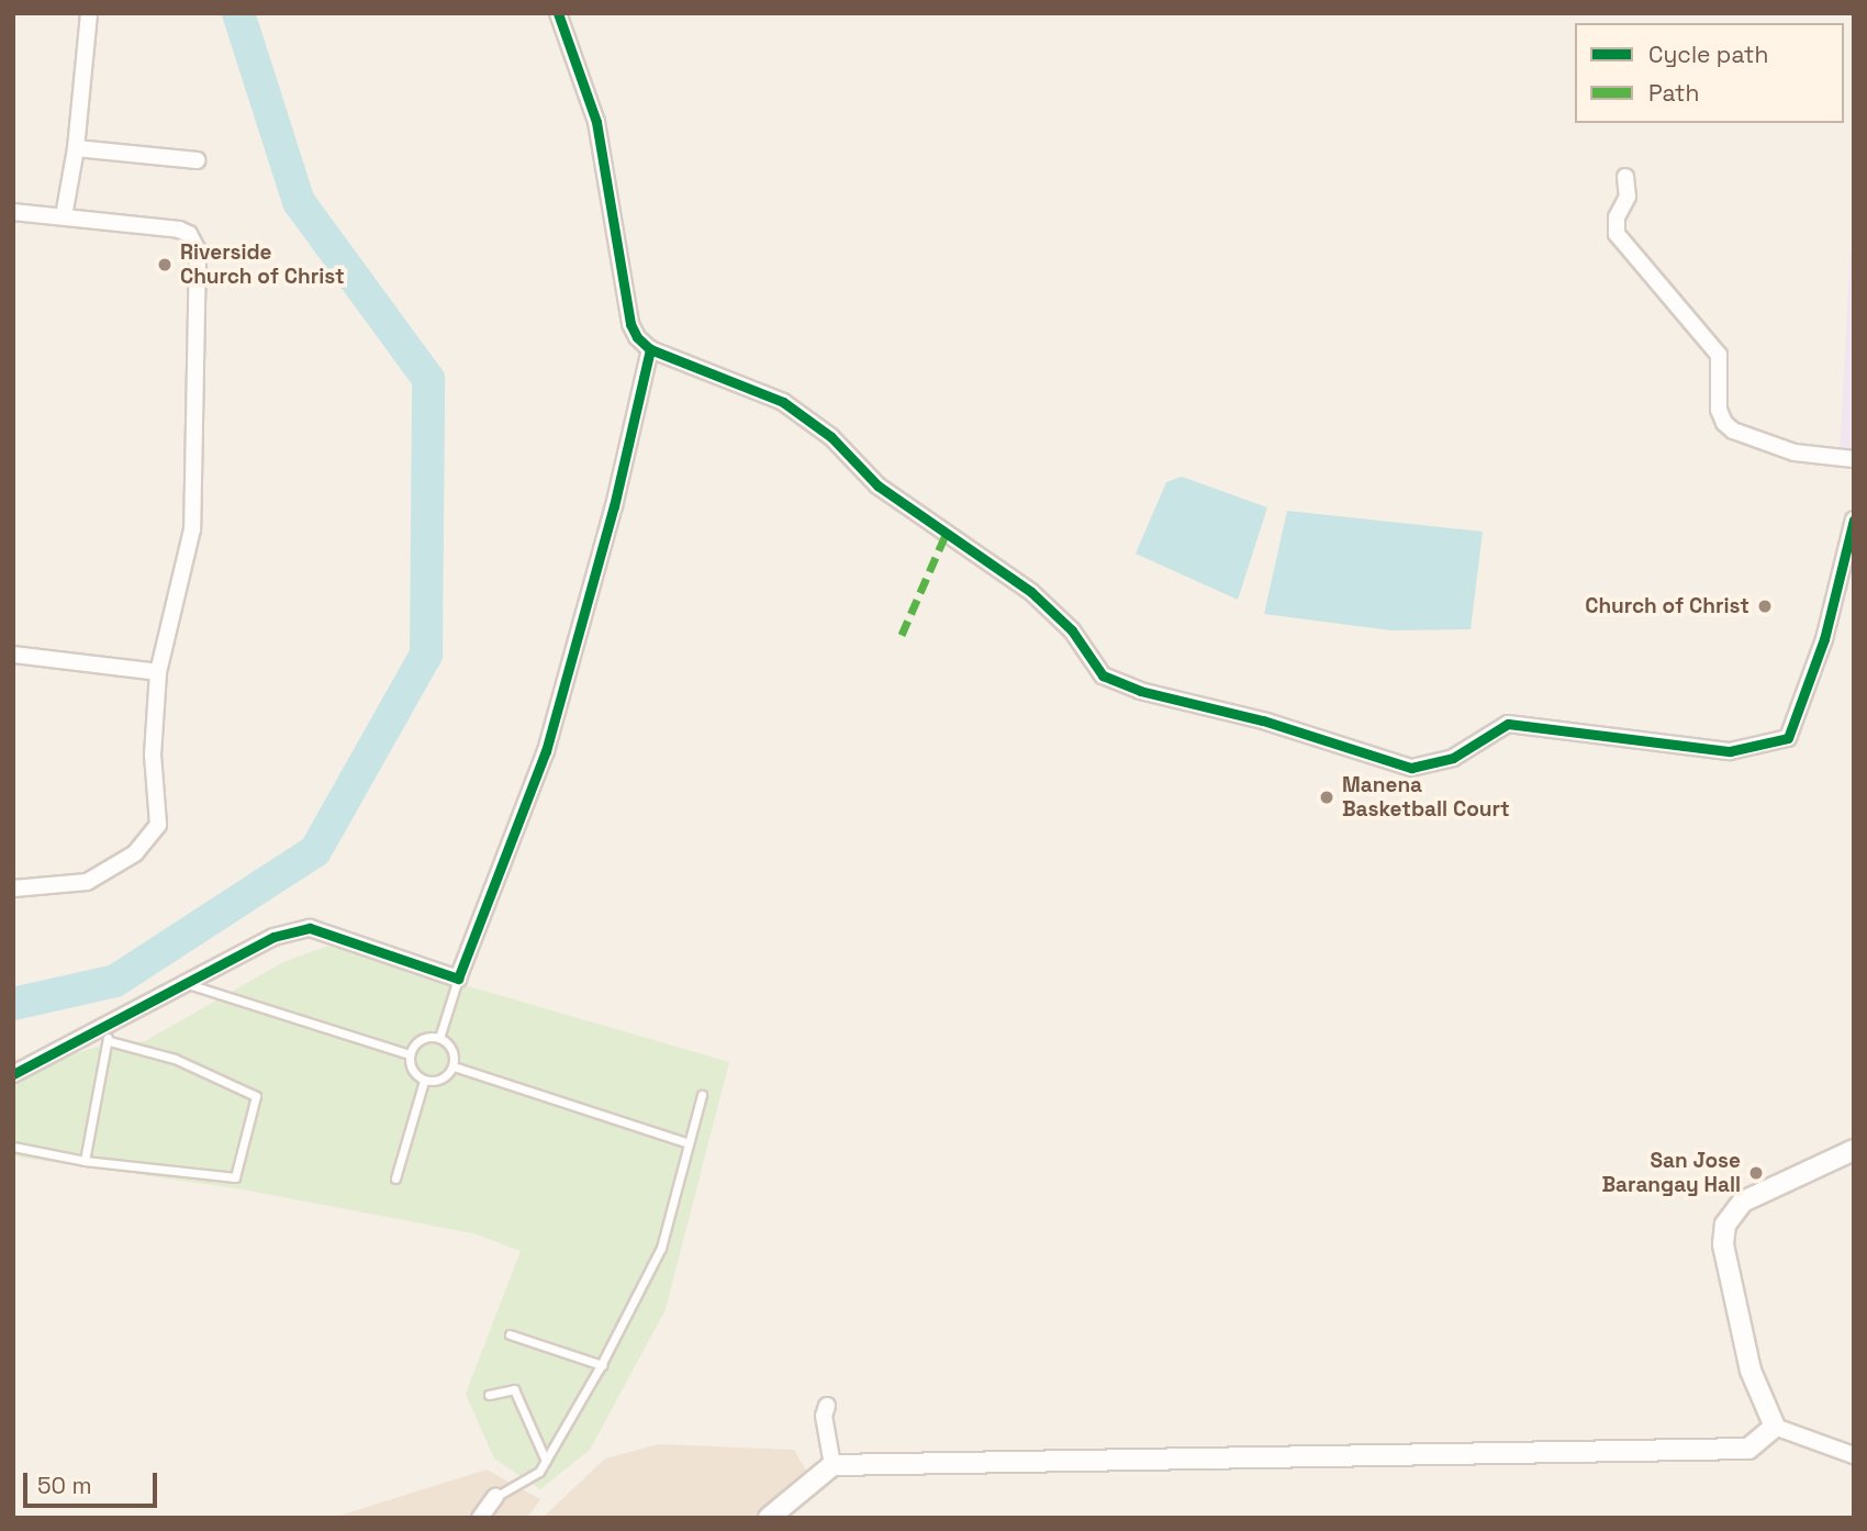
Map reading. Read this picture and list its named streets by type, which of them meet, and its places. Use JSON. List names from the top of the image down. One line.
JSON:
{"places":["Riverside Church of Christ","Church of Christ","Manena Basketball Court","San Jose Barangay Hall"],"legend":["Cycle path","Path"],"scale_bar":"50 m"}
